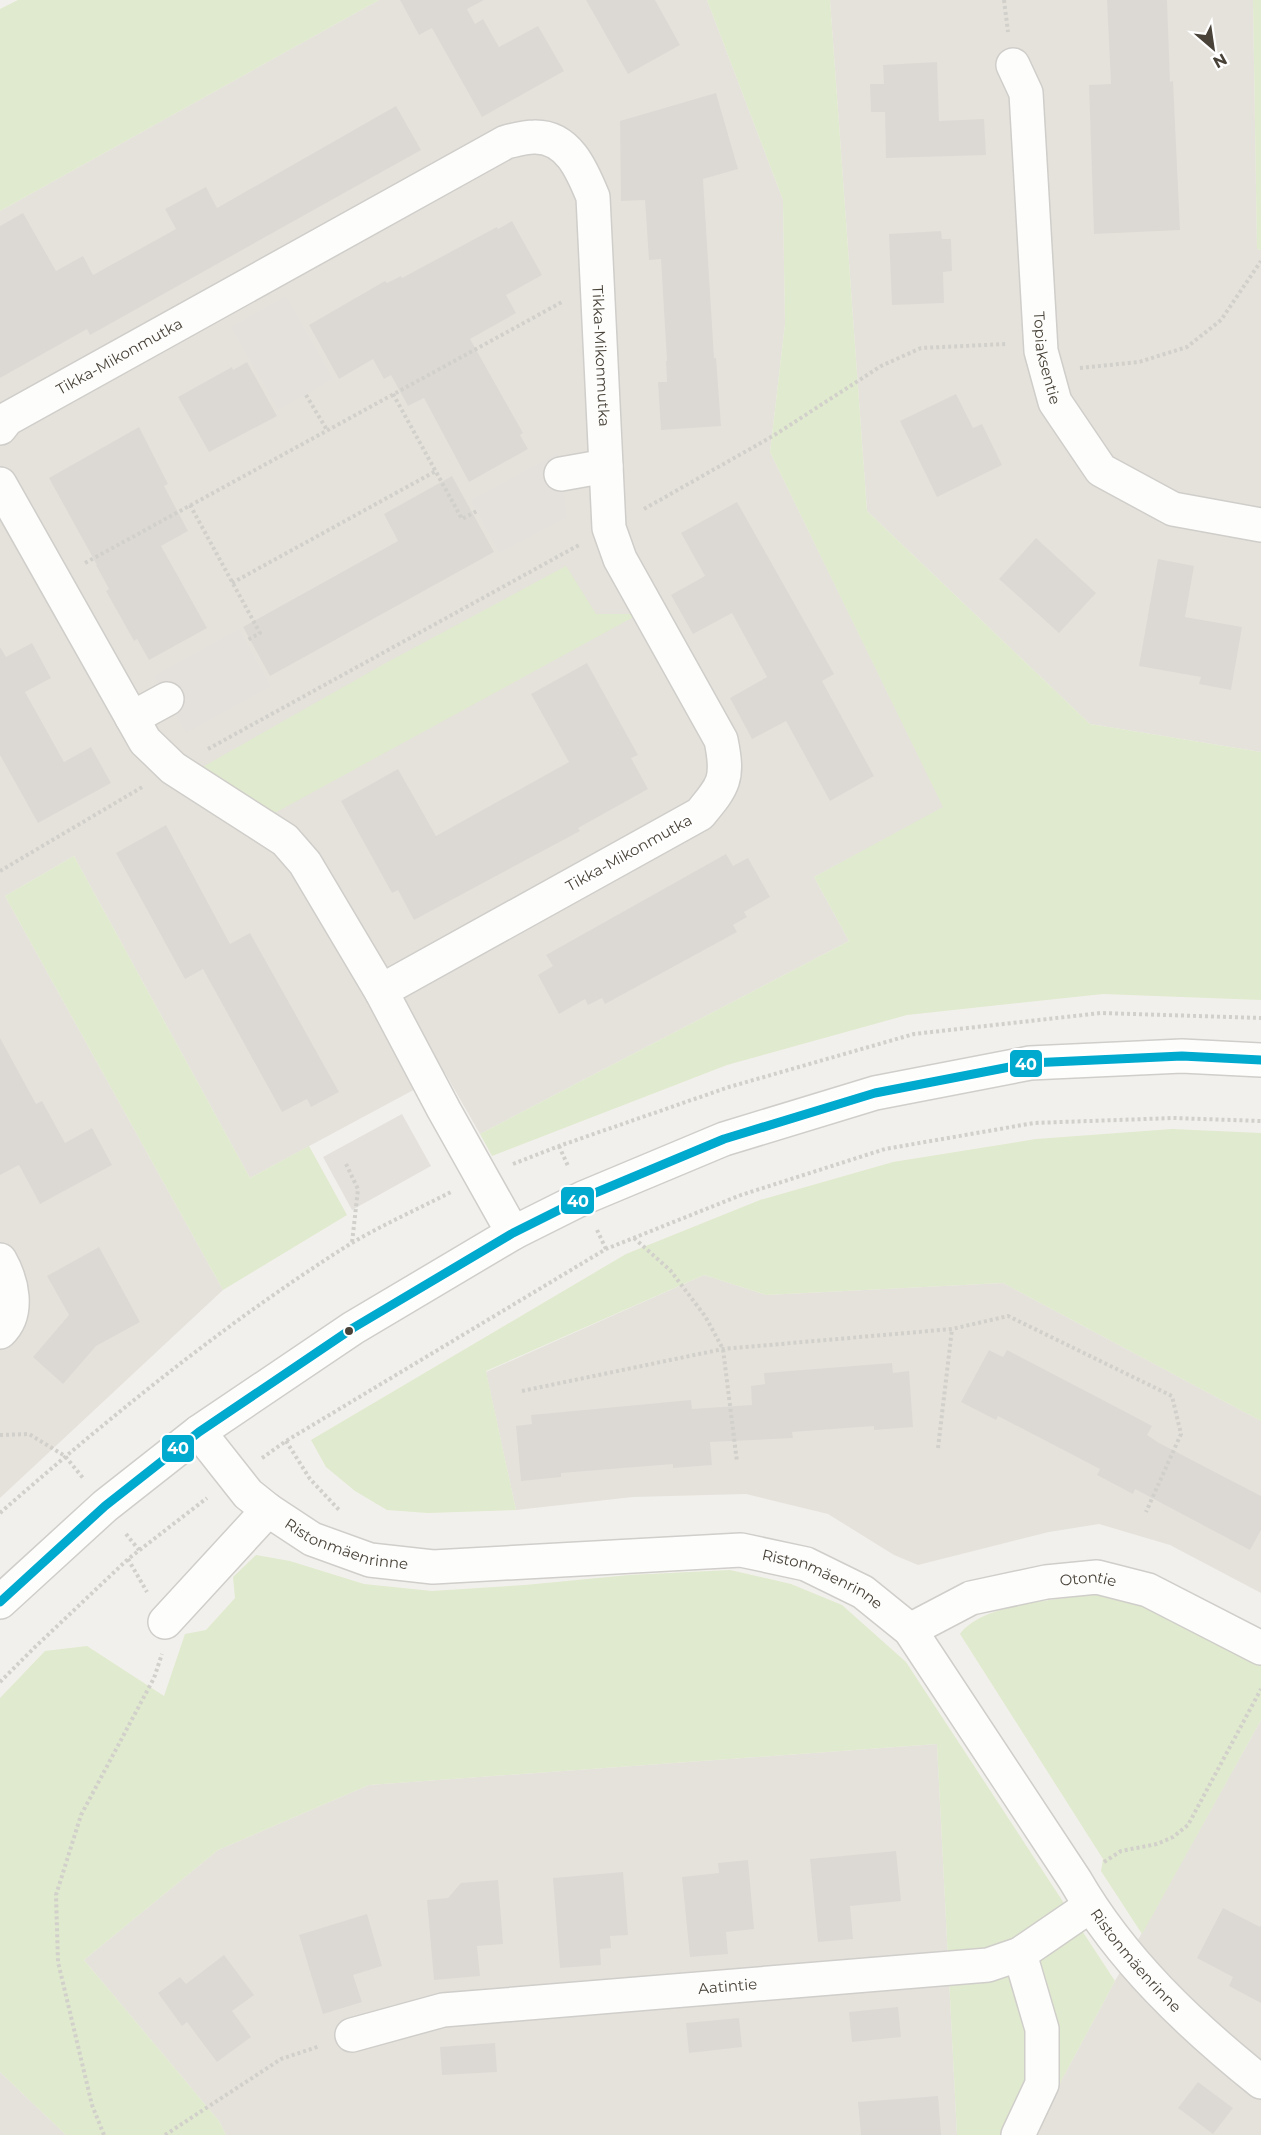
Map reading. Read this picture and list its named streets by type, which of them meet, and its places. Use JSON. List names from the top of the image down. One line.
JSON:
{"streets":{"street":["Tikka-Mikonmutka","Topiaksentie","Ristonmäenrinne","Otontie","Aatintie"]},"crossings":[["Ristonmäenrinne","Otontie"],["Ristonmäenrinne","Aatintie"]],"lines":["transit line 40"],"north":"bottom right"}
